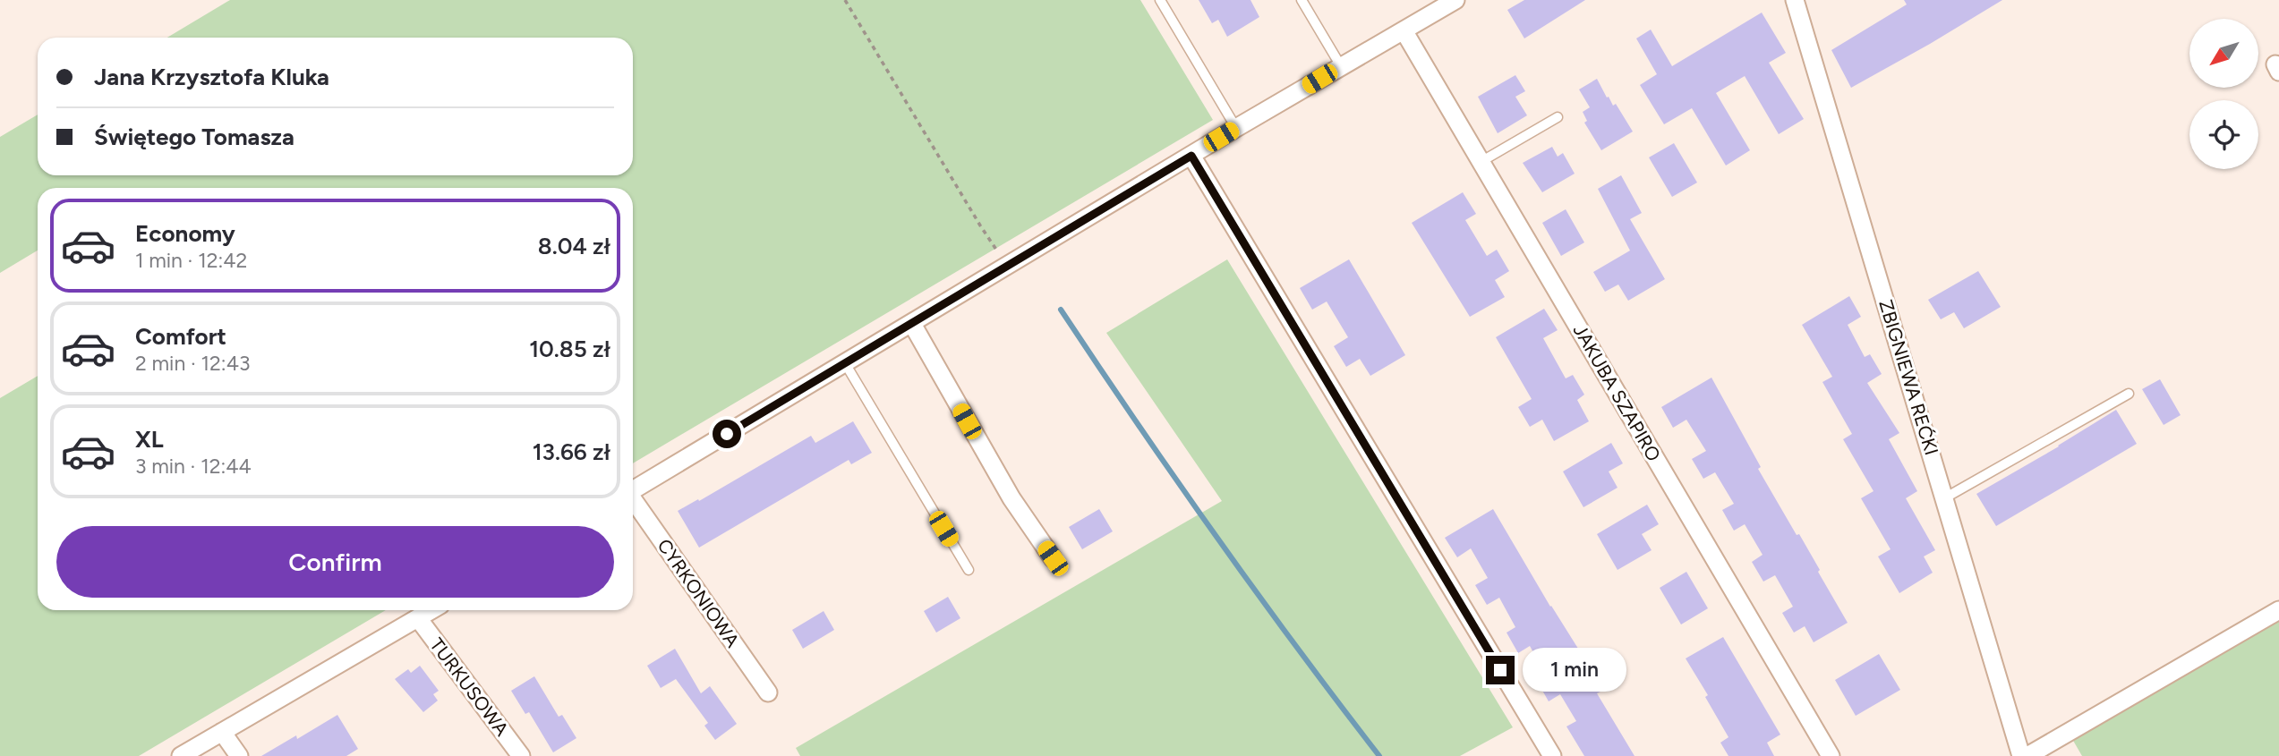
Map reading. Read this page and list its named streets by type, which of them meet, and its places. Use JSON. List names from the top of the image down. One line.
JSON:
{"streets":{"street":["ZBIGNIEWA REĆKI","JAKUBA SZAPIRO","CYRKONIOWA","TURKUSOWA"]},"north":"bottom left","page":{"banner":["Jana Krzysztofa Kluka","Świętego Tomasza"],"list":[{"name":"Economy","note":"1 min · 12:42","value":"8.04 zł"},{"name":"Comfort","note":"2 min · 12:43","value":"10.85 zł"},{"name":"XL","note":"3 min · 12:44","value":"13.66 zł"}],"buttons":"Confirm","bubble":"1 min"}}
